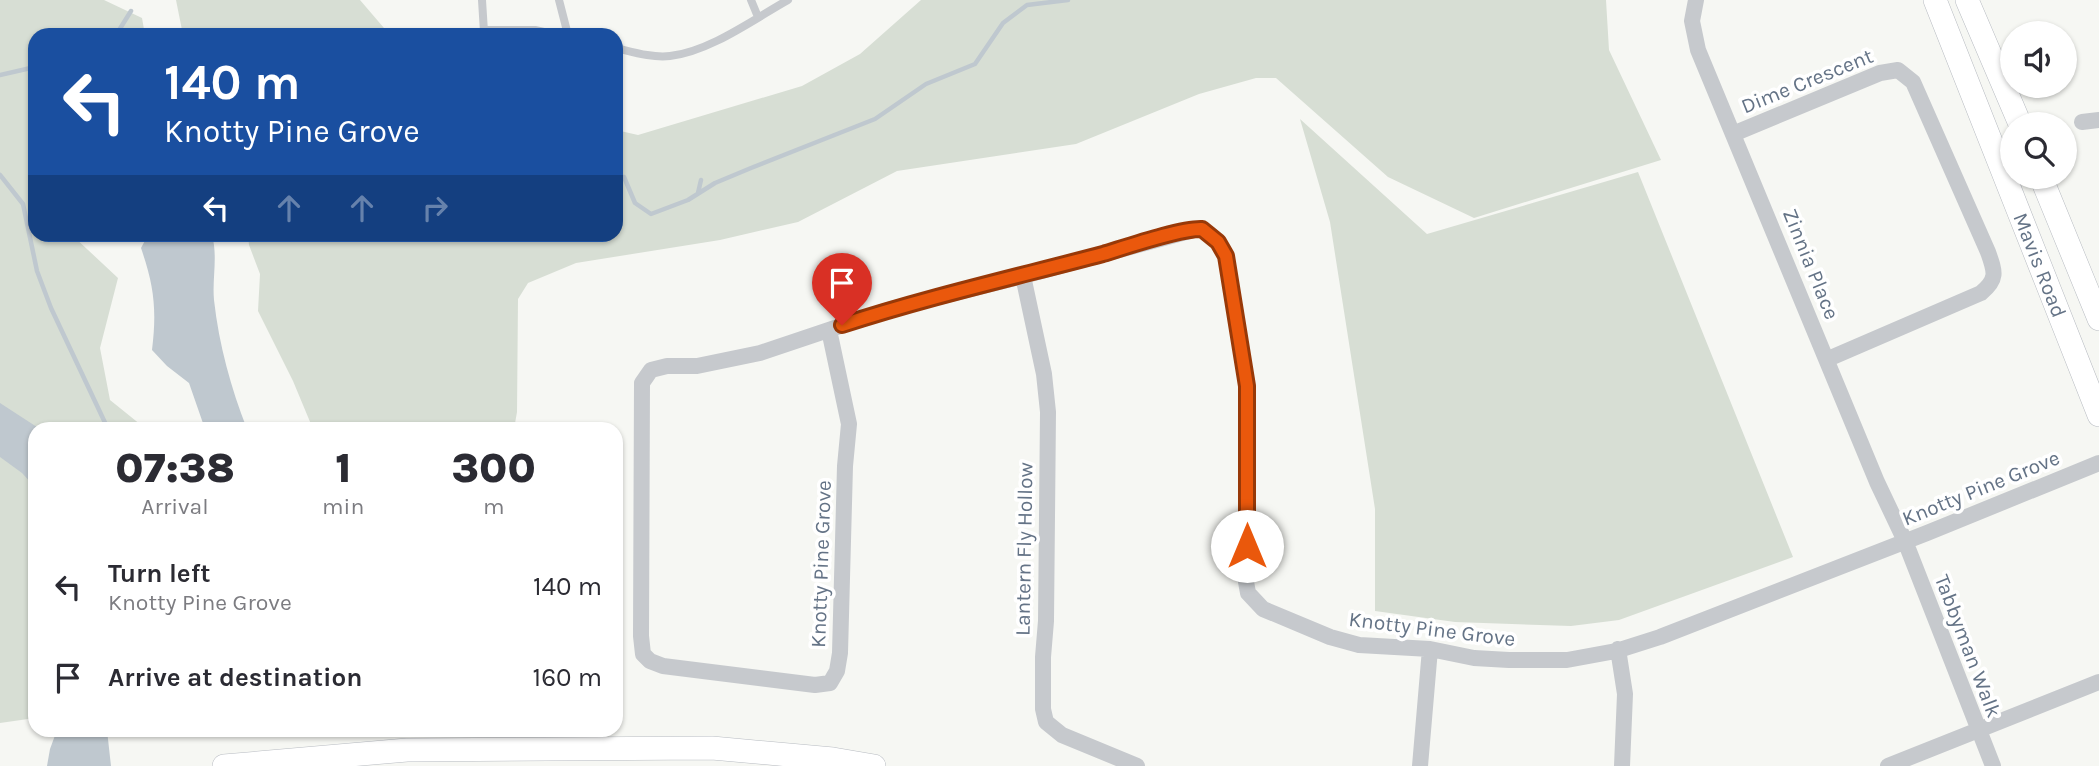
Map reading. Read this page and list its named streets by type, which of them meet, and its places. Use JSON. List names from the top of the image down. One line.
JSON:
{"streets":{"main road":["Mavis Road"],"street":["Dime Crescent","Zinnia Place","Knotty Pine Grove","Lantern Fly Hollow","Tabbyman Walk"]},"crossings":[["Dime Crescent","Zinnia Place"],["Zinnia Place","Knotty Pine Grove"],["Zinnia Place","Tabbyman Walk"],["Knotty Pine Grove","Lantern Fly Hollow"],["Knotty Pine Grove","Tabbyman Walk"]],"page":{"turn":["140 m","Knotty Pine Grove"],"eta":["07:38","Arrival","1","min","300","m"],"list":[{"name":"Turn left","note":"Knotty Pine Grove","value":"140 m"},{"name":"Arrive at destination","value":"160 m"}]}}
